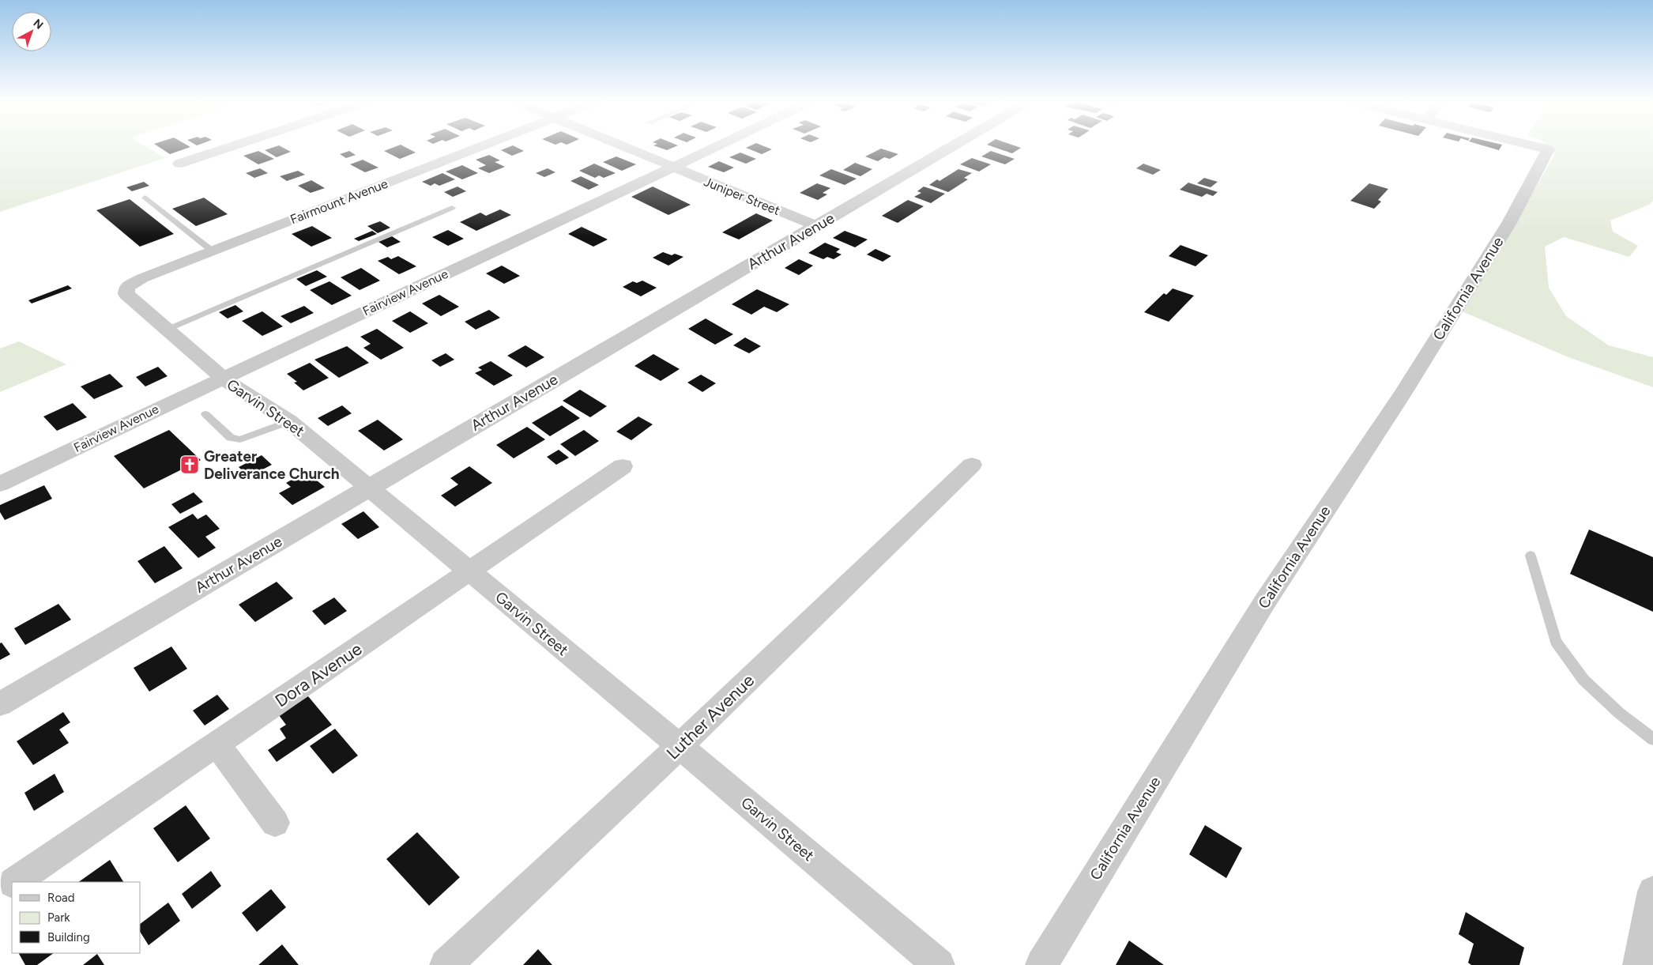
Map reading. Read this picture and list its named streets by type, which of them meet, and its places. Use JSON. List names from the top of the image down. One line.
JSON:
{"streets":{"street":["Juniper Street","Fairmount Avenue","Arthur Avenue","California Avenue","Fairview Avenue","Garvin Street","Dora Avenue","Luther Avenue"]},"crossings":[["Juniper Street","Arthur Avenue"],["Juniper Street","Fairview Avenue"],["Fairmount Avenue","Garvin Street"],["Arthur Avenue","Garvin Street"],["Fairview Avenue","Garvin Street"],["Garvin Street","Dora Avenue"],["Garvin Street","Luther Avenue"]],"places":{"church":["Greater Deliverance Church"]},"legend":["Road","Park","Building"],"north":"top right"}
